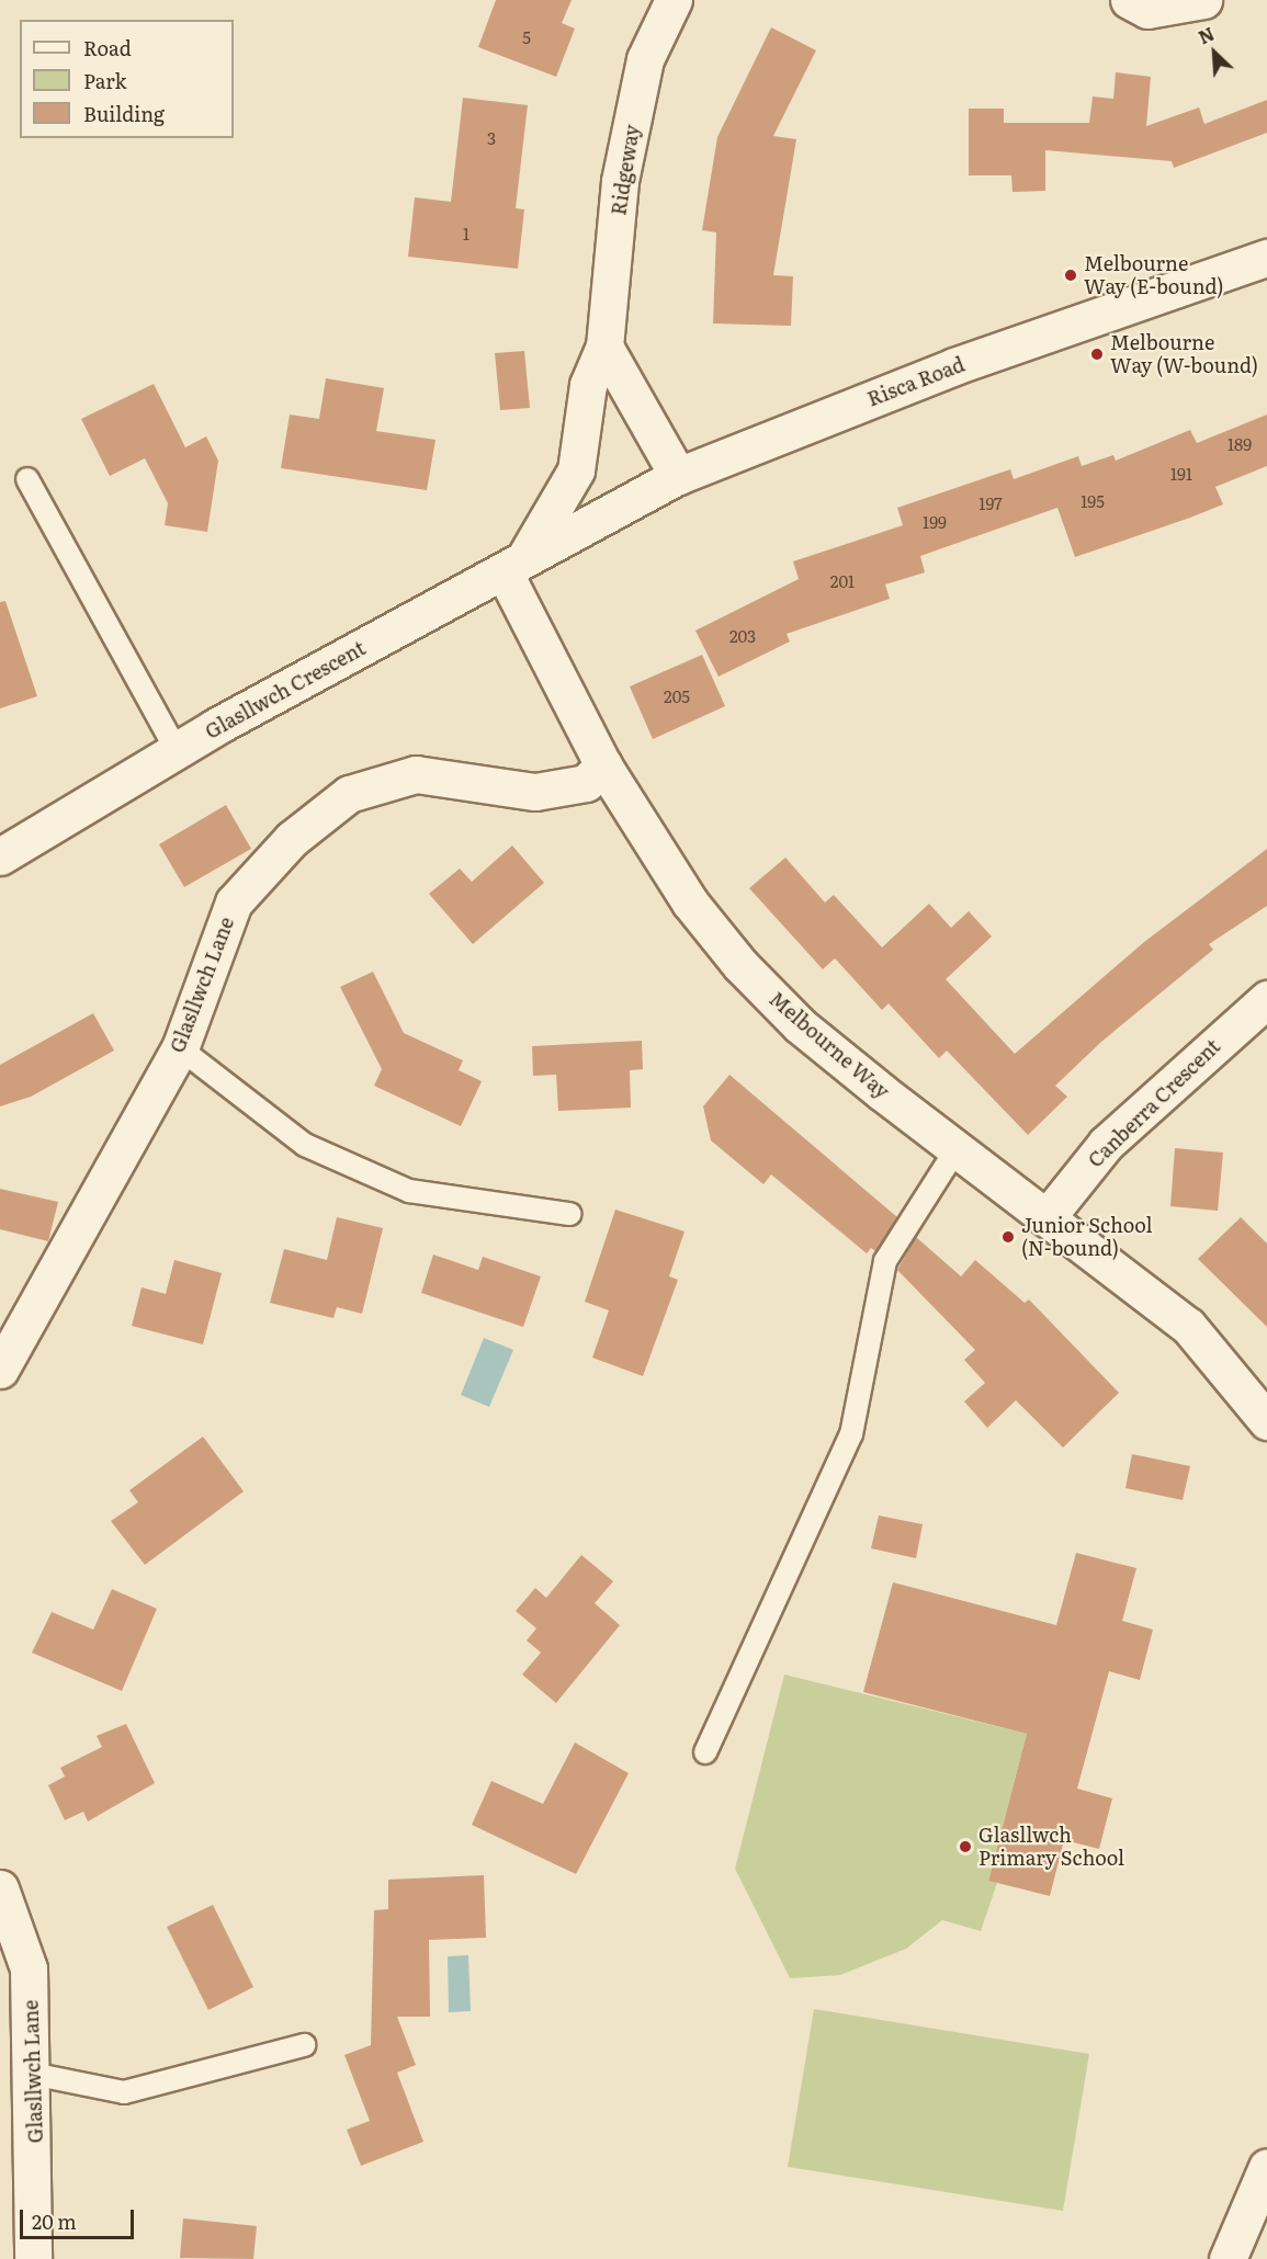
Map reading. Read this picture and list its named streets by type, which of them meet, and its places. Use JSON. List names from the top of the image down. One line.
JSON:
{"streets":{"street":["Ridgeway","Risca Road","Glasllwch Crescent","Glasllwch Lane","Melbourne Way","Canberra Crescent"]},"crossings":[["Ridgeway","Glasllwch Crescent"],["Ridgeway","Melbourne Way"],["Risca Road","Glasllwch Crescent"],["Glasllwch Crescent","Melbourne Way"],["Glasllwch Lane","Melbourne Way"],["Melbourne Way","Canberra Crescent"]],"places":["Melbourne Way (E-bound)","Melbourne Way (W-bound)","Junior School (N-bound)","Glasllwch Primary School"],"house_numbers":["5","3","1","189","191","195","197","199","201","203","205"],"legend":["Road","Park","Building"],"scale_bar":"20 m","north":"top left"}
